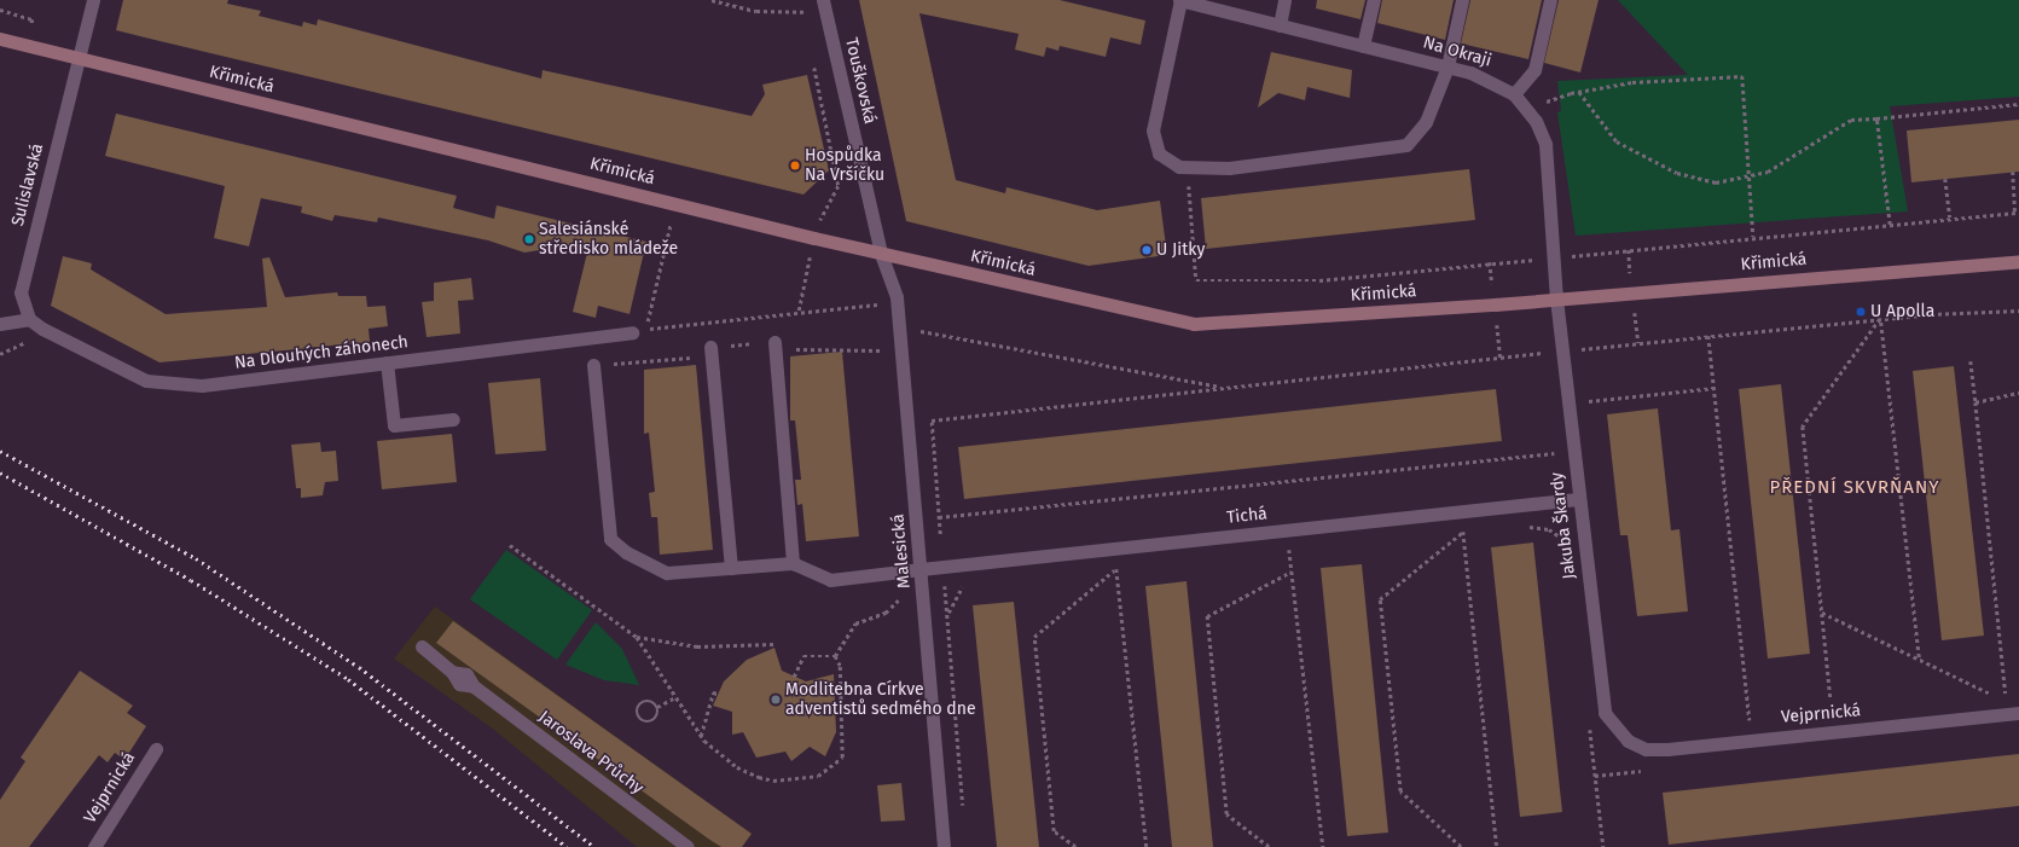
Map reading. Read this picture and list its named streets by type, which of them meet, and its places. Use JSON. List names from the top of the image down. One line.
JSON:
{"streets":{"main road":["Křimická"],"street":["Na Okraji","Touškovská","Sulislavská","Na Dlouhých záhonech","Tichá","Jakuba Škardy","Malesická","Vejprnická","Jaroslava Průchy"]},"crossings":[["Na Okraji","Křimická"],["Na Okraji","Jakuba Škardy"],["Křimická","Touškovská"],["Křimická","Sulislavská"],["Křimická","Jakuba Škardy"],["Křimická","Malesická"],["Touškovská","Malesická"],["Sulislavská","Na Dlouhých záhonech"],["Tichá","Jakuba Škardy"],["Tichá","Malesická"],["Jakuba Škardy","Vejprnická"]],"districts":["PŘEDNÍ SKVRŇANY"],"places":["Hospůdka Na Vršíčku","Salesiánské středisko mládeže","U Jitky","U Apolla","Modlitebna Církve adventistů sedmého dne"]}
